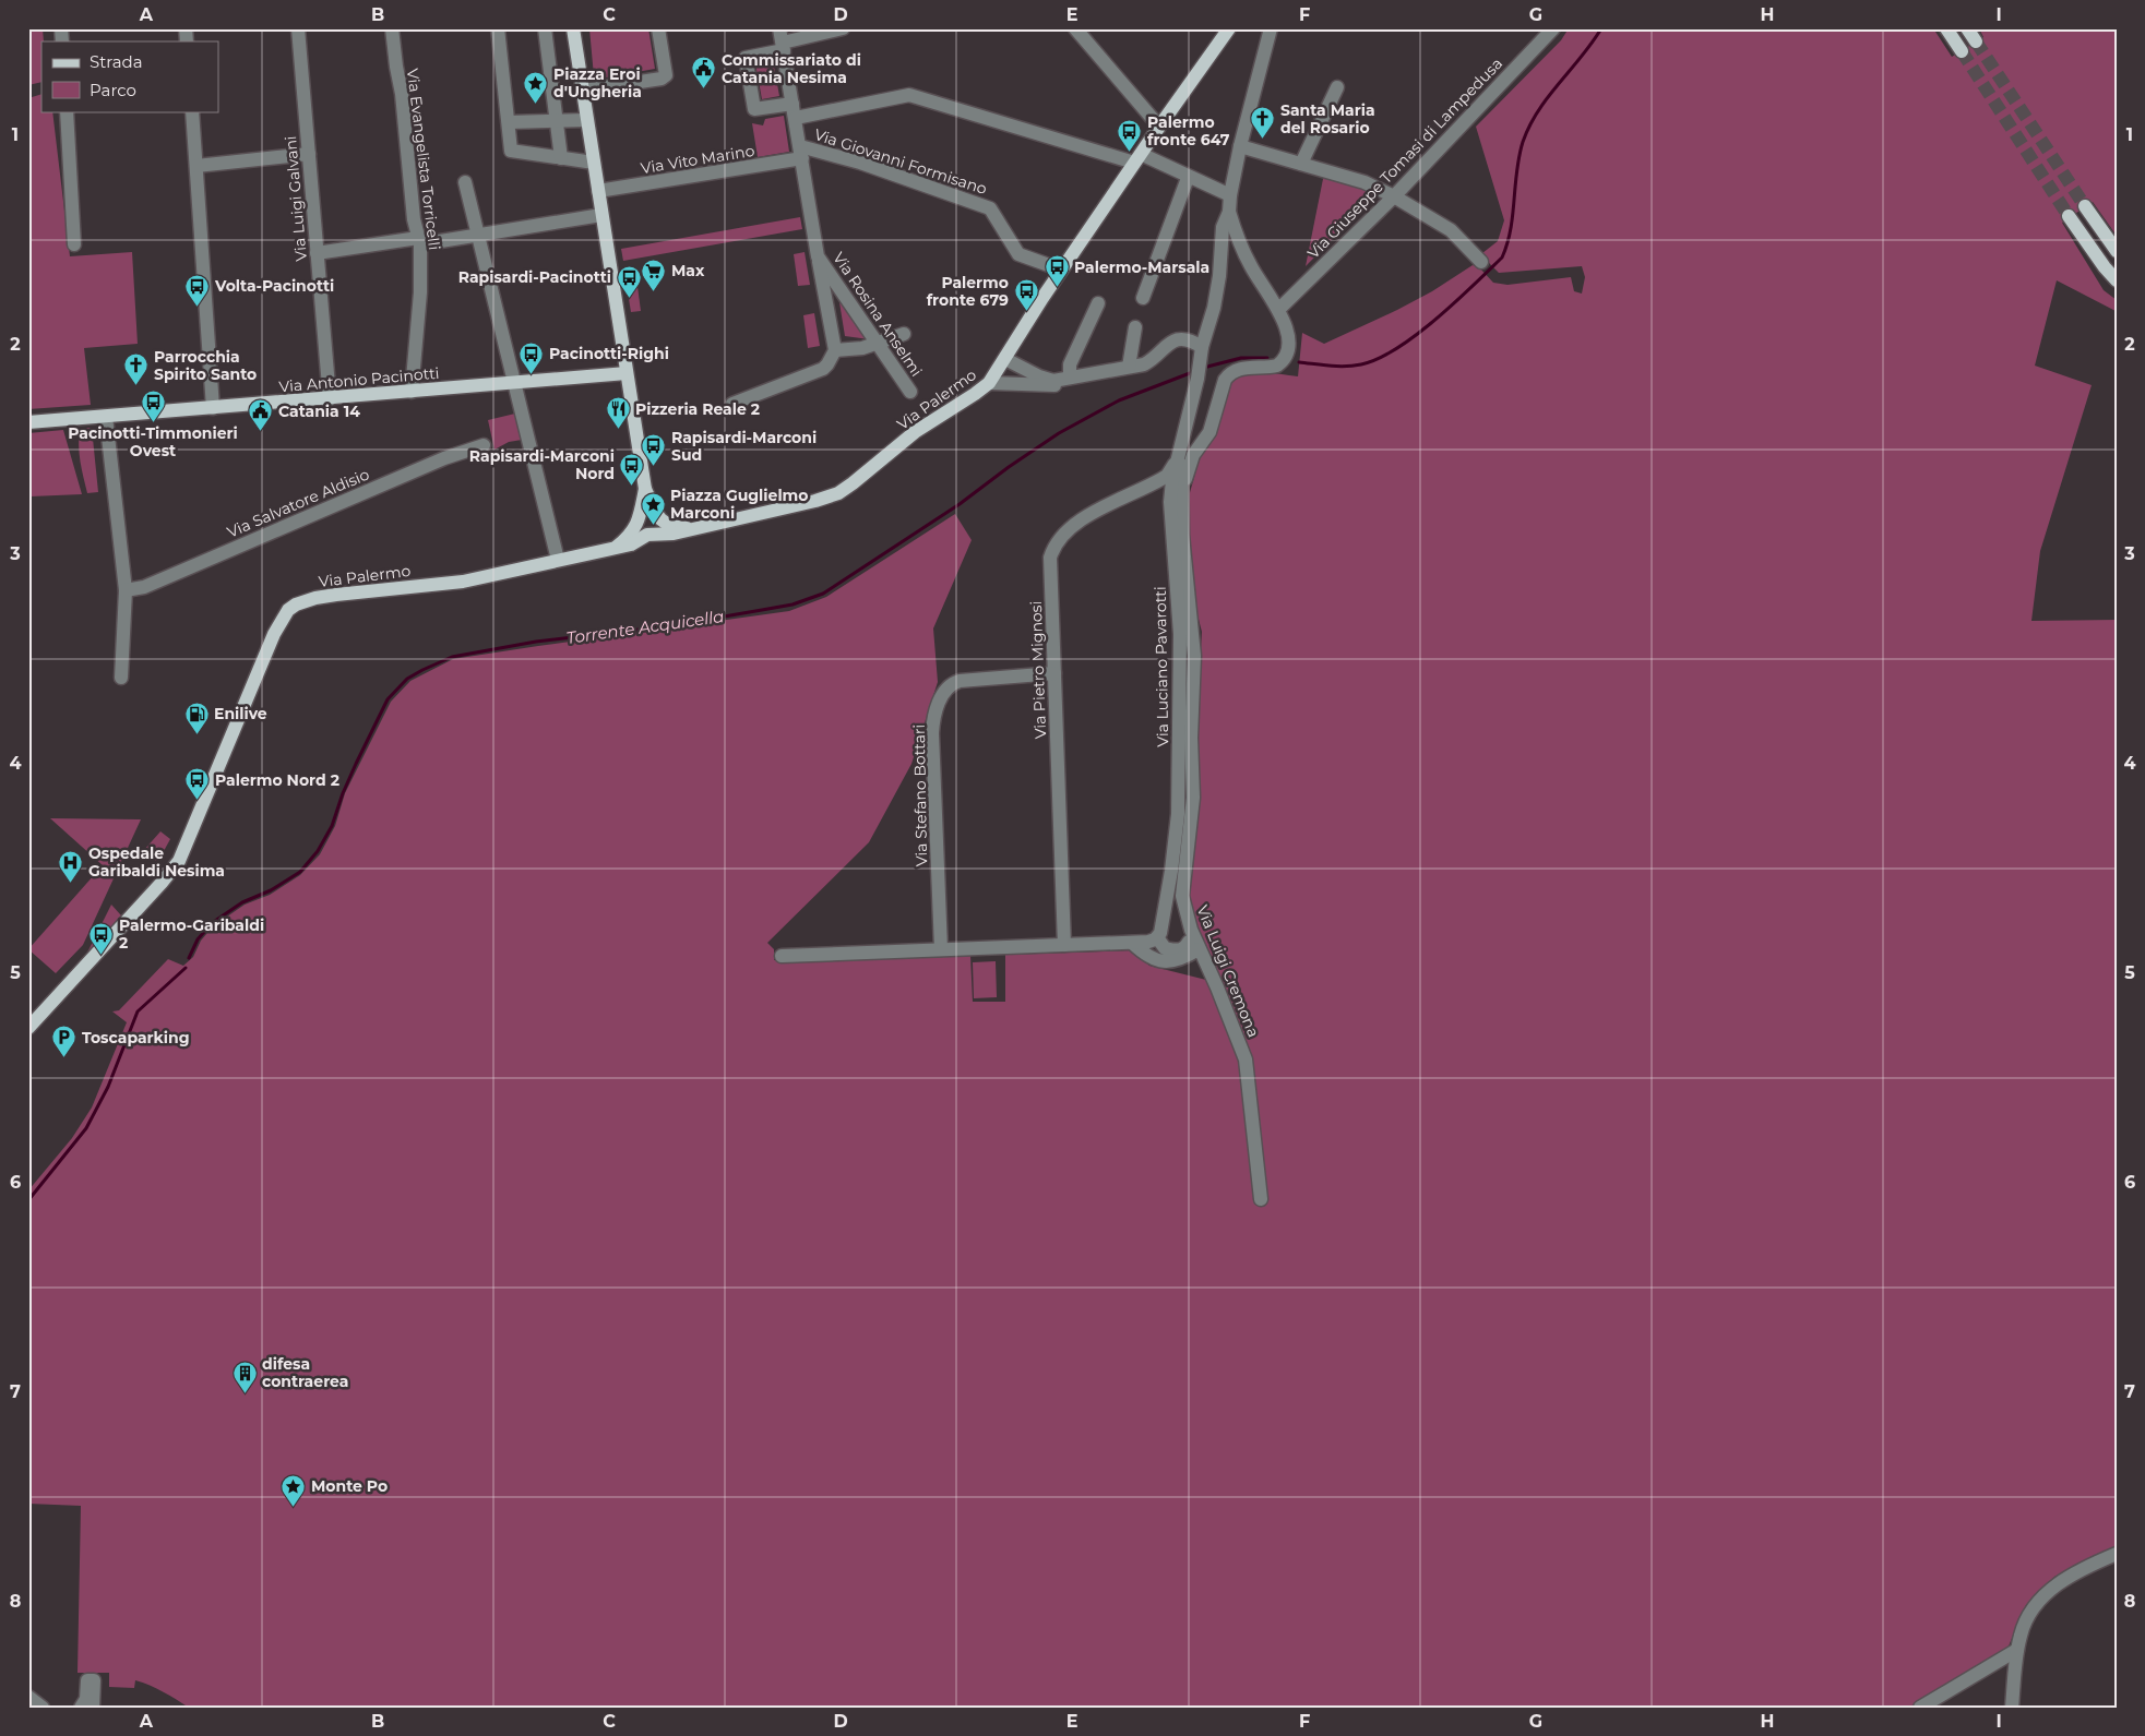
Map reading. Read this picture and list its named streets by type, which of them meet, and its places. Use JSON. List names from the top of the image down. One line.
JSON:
{"streets":{"main road":["Via Antonio Pacinotti","Via Palermo"],"street":["Via Giuseppe Tomasi di Lampedusa","Via Evangelista Torricelli","Via Vito Marino","Via Giovanni Formisano","Via Luigi Galvani","Via Rosina Anselmi","Via Salvatore Aldisio","Via Luciano Pavarotti","Via Pietro Mignosi","Via Stefano Bottari","Via Luigi Cremona"]},"crossings":[["Via Giuseppe Tomasi di Lampedusa","Via Luigi Cremona"],["Via Evangelista Torricelli","Via Antonio Pacinotti"],["Via Vito Marino","Via Giovanni Formisano"],["Via Vito Marino","Via Rosina Anselmi"],["Via Giovanni Formisano","Via Rosina Anselmi"],["Via Giovanni Formisano","Via Palermo"],["Via Luigi Galvani","Via Antonio Pacinotti"],["Via Luciano Pavarotti","Via Pietro Mignosi"],["Via Pietro Mignosi","Via Stefano Bottari"]],"water":["Torrente Acquicella"],"places":{"public building":["Commissariato di Catania Nesima","Catania 14"],"place":["Piazza Eroi d'Ungheria","Piazza Guglielmo Marconi","Monte Po"],"church":["Santa Maria del Rosario","Parrocchia Spirito Santo"],"bus stop":["Palermo fronte 647","Palermo-Marsala","Rapisardi-Pacinotti","Volta-Pacinotti","Palermo fronte 679","Pacinotti-Righi","Pacinotti-Timmonieri Ovest","Rapisardi-Marconi Sud","Rapisardi-Marconi Nord","Palermo Nord 2","Palermo-Garibaldi 2"],"supermarket":["Max"],"restaurant":["Pizzeria Reale 2"],"fuel station":["Enilive"],"hospital":["Ospedale Garibaldi Nesima"],"parking":["Toscaparking"],"building":["difesa contraerea"]},"legend":["Strada","Parco"],"grid":{"columns":["A","B","C","D","E","F","G","H","I"],"rows":["1","2","3","4","5","6","7","8"]}}
